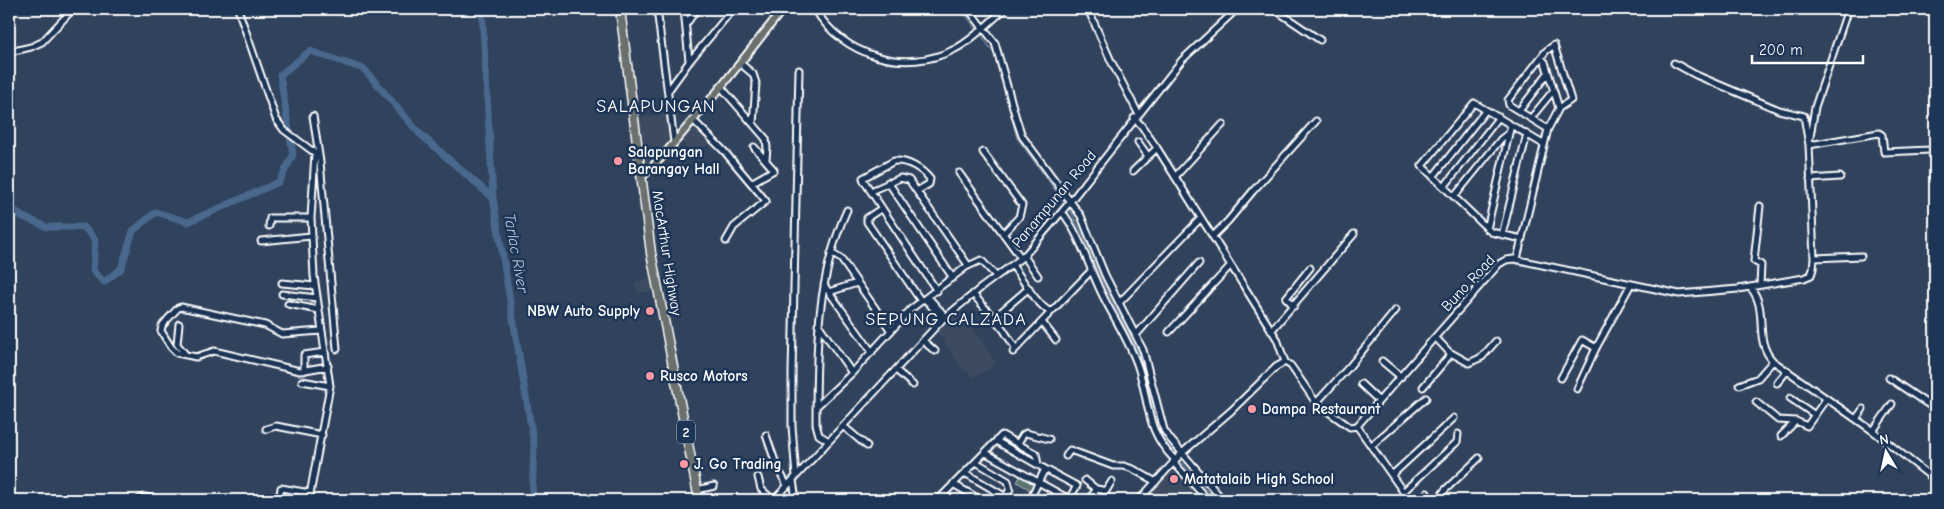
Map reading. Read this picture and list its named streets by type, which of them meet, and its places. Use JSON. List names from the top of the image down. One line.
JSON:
{"streets":{"highway":["MacArthur Highway","2"],"street":["Panampunan Road","Buno Road"]},"districts":["SALAPUNGAN","SEPUNG CALZADA"],"water":["Tarlac River"],"places":["Salapungan Barangay Hall","NBW Auto Supply","Rusco Motors","Dampa Restaurant","J. Go Trading","Matatalaib High School"],"scale_bar":"200 m","north":"top"}
